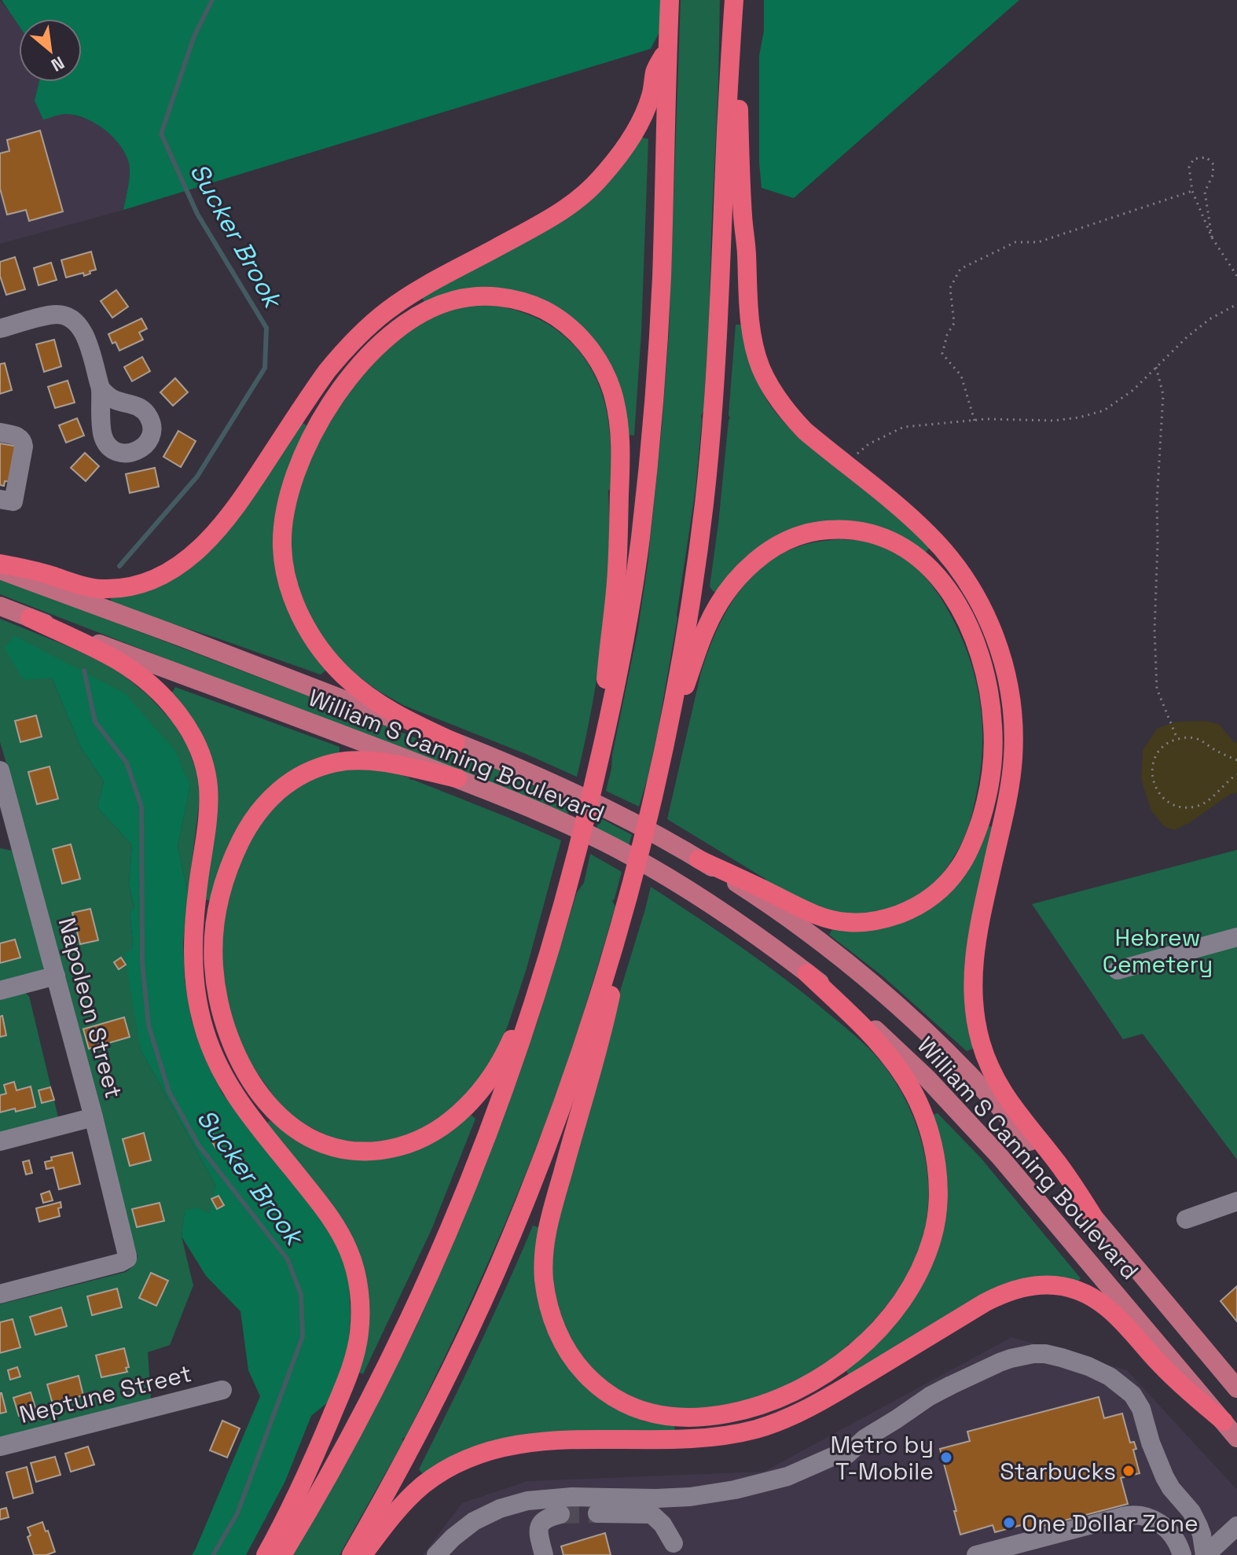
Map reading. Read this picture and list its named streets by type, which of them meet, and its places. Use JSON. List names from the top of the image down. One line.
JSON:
{"streets":{"main road":["William S Canning Boulevard"],"street":["Napoleon Street","Neptune Street"]},"water":["Sucker Brook"],"parks":["Hebrew Cemetery"],"places":["Metro by T-Mobile","Starbucks","One Dollar Zone"],"north":"bottom right"}
